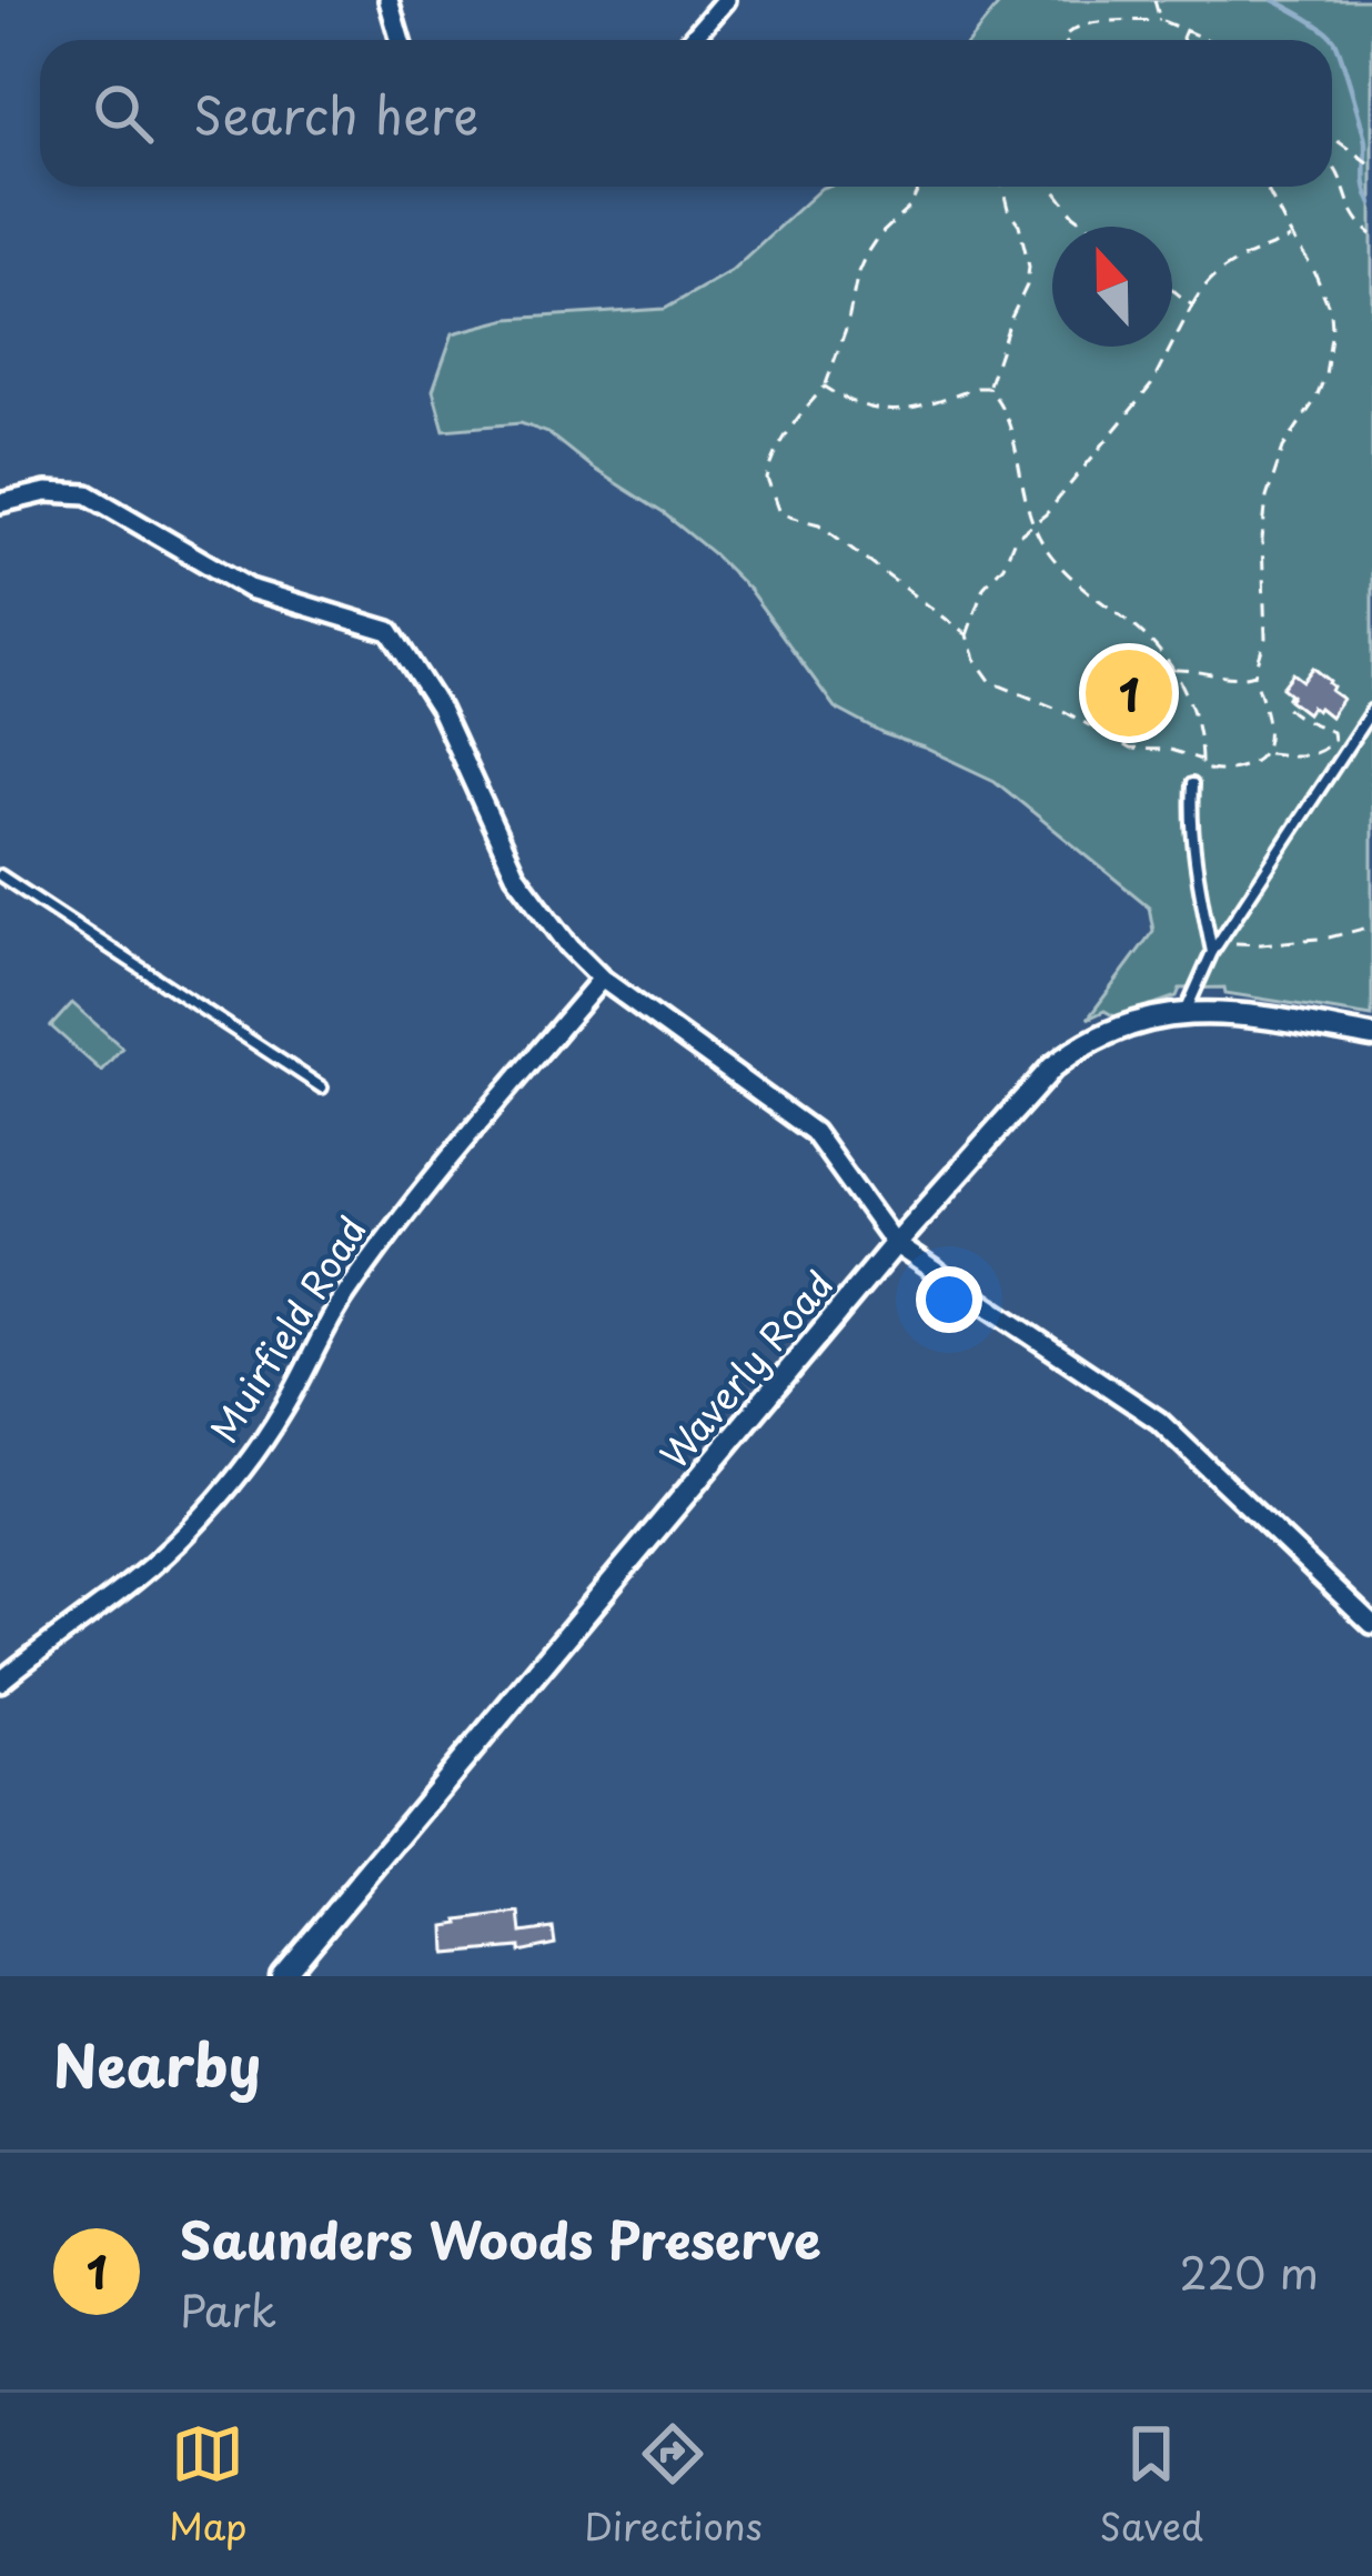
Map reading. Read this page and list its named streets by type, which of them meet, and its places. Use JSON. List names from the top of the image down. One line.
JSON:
{"streets":{"street":["Muirfield Road","Waverly Road"]},"north":"top","page":{"search":"Search here","pins":"1","heading":"Nearby","list":[{"mark":"1","name":"Saunders Woods Preserve","note":"Park","value":"220 m"}],"nav":["Map","Directions","Saved"]}}
